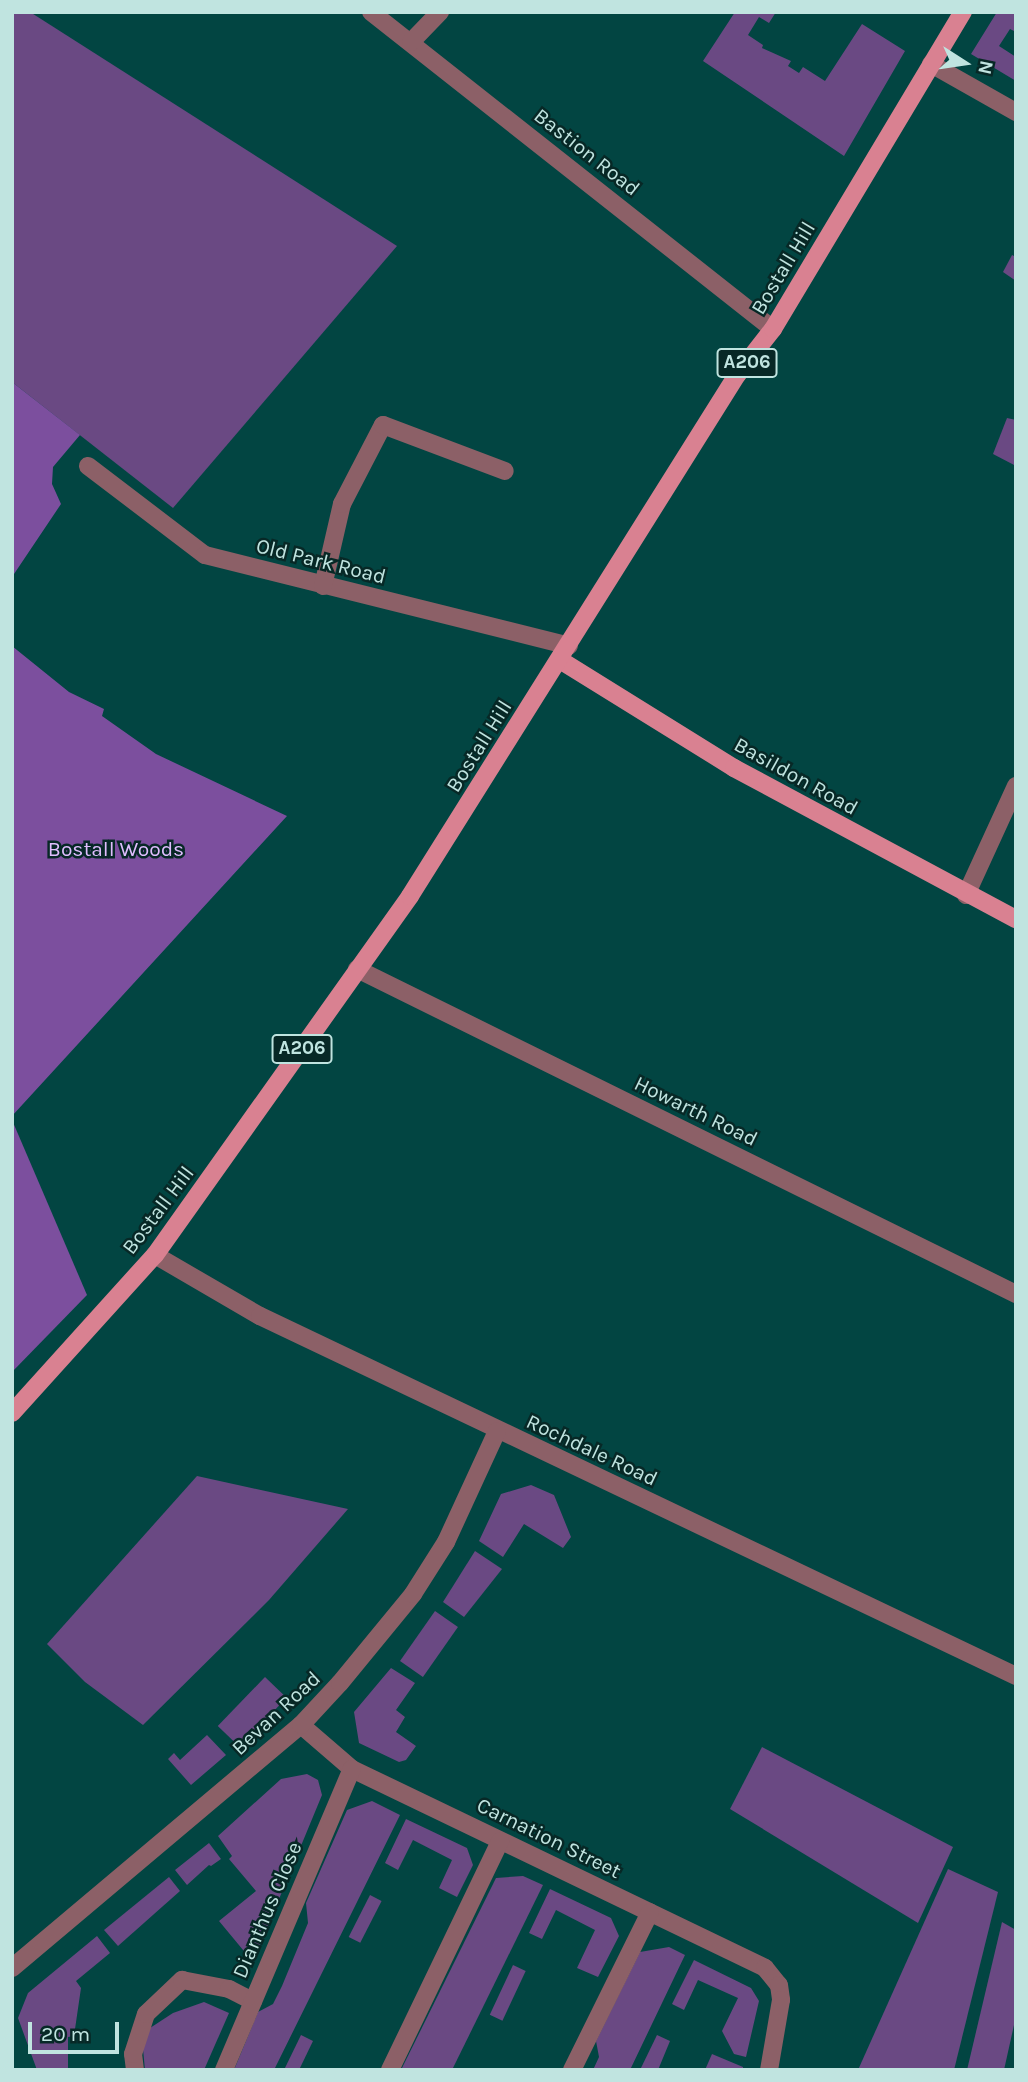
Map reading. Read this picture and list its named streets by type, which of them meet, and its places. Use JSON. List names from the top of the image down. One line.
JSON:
{"streets":{"main road":["Bostall Hill","A206","Basildon Road"],"street":["Bastion Road","Old Park Road","Howarth Road","Rochdale Road","Bevan Road","Carnation Street","Dianthus Close"]},"crossings":[["Bastion Road","Bostall Hill"],["Bostall Hill","A206"],["Bostall Hill","Old Park Road"],["Bostall Hill","Basildon Road"],["Bostall Hill","Howarth Road"],["Bostall Hill","Rochdale Road"],["Old Park Road","Basildon Road"],["Rochdale Road","Bevan Road"],["Bevan Road","Carnation Street"],["Carnation Street","Dianthus Close"]],"parks":["Bostall Woods"],"scale_bar":"20 m","north":"right"}
